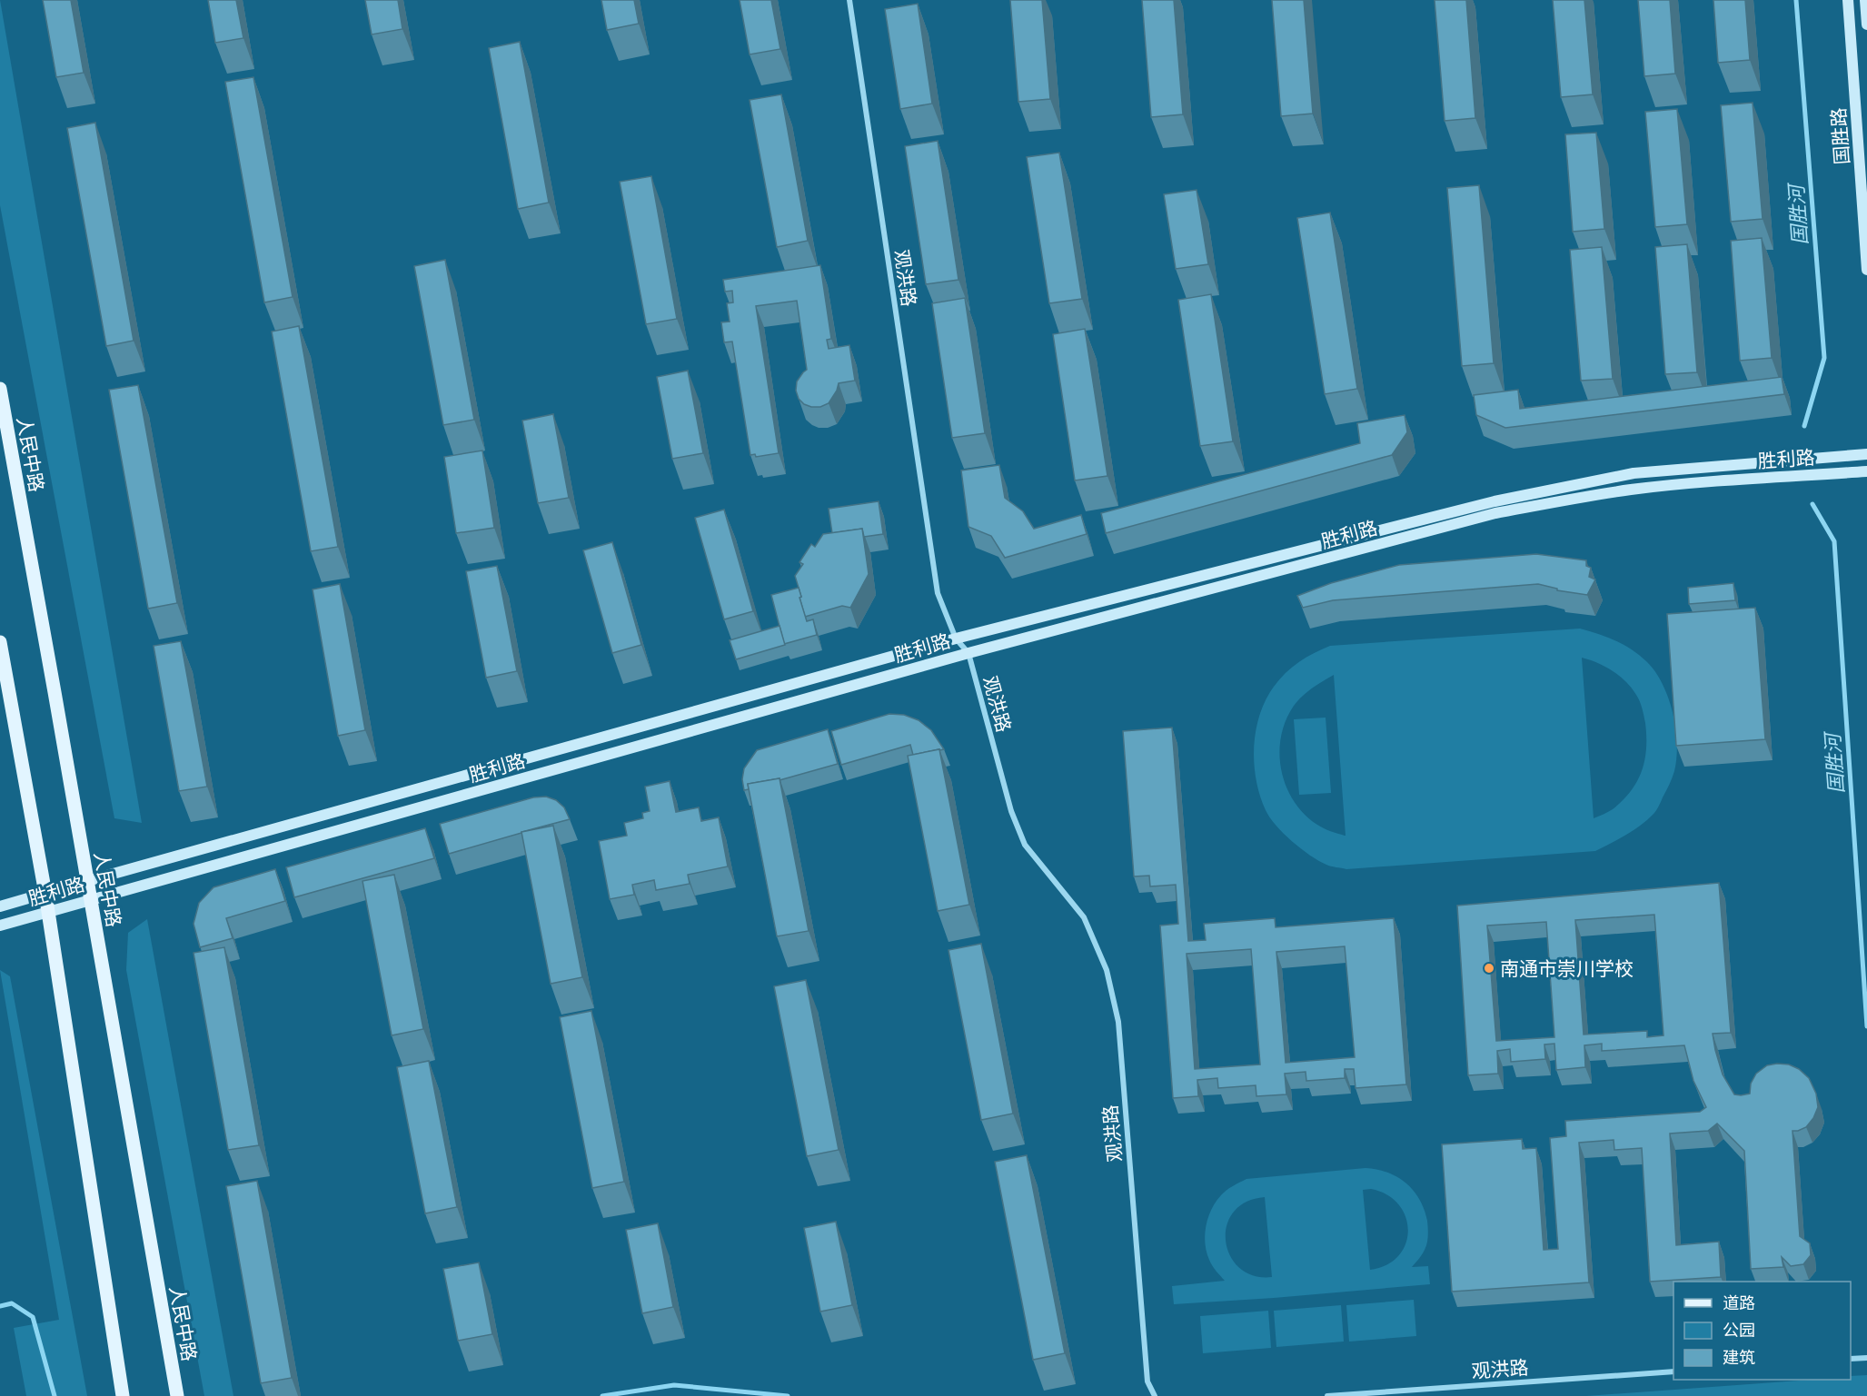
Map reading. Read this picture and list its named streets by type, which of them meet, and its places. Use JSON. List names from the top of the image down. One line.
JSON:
{"streets":{"main road":["人民中路"],"street":["国胜路","观洪路","胜利路"]},"crossings":[["观洪路","胜利路"],["人民中路","胜利路"]],"water":["国胜河"],"places":["南通市崇川学校"],"legend":["道路","公园","建筑"]}
